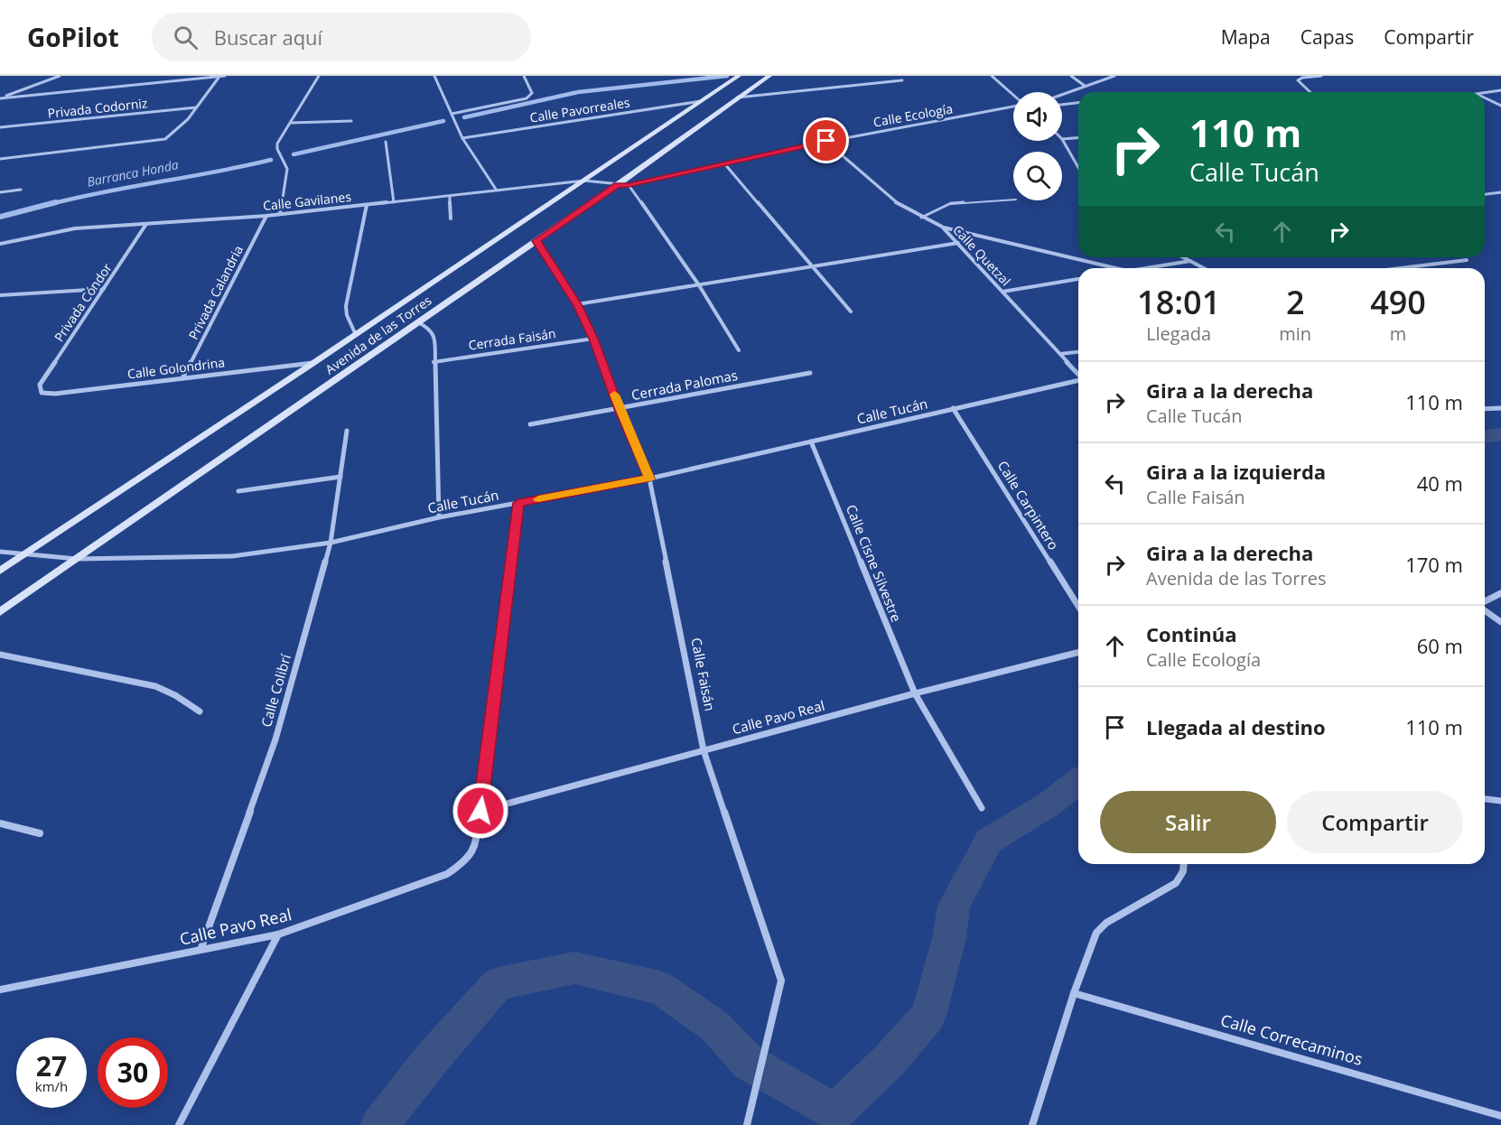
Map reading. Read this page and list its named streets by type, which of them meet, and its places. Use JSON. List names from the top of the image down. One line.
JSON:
{"streets":{"main road":["Avenida de las Torres"],"street":["Privada Codorniz","Calle Pavorreales","Calle Ecología","Calle Gavilanes","Calle Quetzal","Privada Calandria","Privada Cóndor","Cerrada Faisán","Calle Golondrina","Cerrada Palomas","Calle Tucán","Calle Carpintero","Calle Cisne Silvestre","Calle Faisán","Calle Colibrí","Calle Pavo Real","Calle Correcaminos"]},"crossings":[["Calle Pavorreales","Avenida de las Torres"],["Calle Ecología","Calle Gavilanes"],["Calle Ecología","Calle Quetzal"],["Calle Ecología","Avenida de las Torres"],["Calle Gavilanes","Privada Calandria"],["Calle Gavilanes","Privada Cóndor"],["Calle Gavilanes","Avenida de las Torres"],["Privada Calandria","Calle Golondrina"],["Privada Cóndor","Calle Golondrina"],["Avenida de las Torres","Calle Golondrina"],["Avenida de las Torres","Calle Tucán"],["Avenida de las Torres","Calle Faisán"],["Cerrada Faisán","Calle Faisán"],["Cerrada Palomas","Calle Faisán"],["Calle Tucán","Calle Carpintero"],["Calle Tucán","Calle Cisne Silvestre"],["Calle Tucán","Calle Faisán"],["Calle Tucán","Calle Colibrí"],["Calle Cisne Silvestre","Calle Pavo Real"],["Calle Faisán","Calle Pavo Real"],["Calle Colibrí","Calle Pavo Real"]],"water":["Barranca Honda"],"page":{"header":"GoPilot","search":"Buscar aquí","nav":["Mapa","Capas","Compartir"],"turn":["110 m","Calle Tucán"],"eta":["18:01","Llegada","2","min","490","m"],"list":[{"name":"Gira a la derecha","note":"Calle Tucán","value":"110 m"},{"name":"Gira a la izquierda","note":"Calle Faisán","value":"40 m"},{"name":"Gira a la derecha","note":"Avenida de las Torres","value":"170 m"},{"name":"Continúa","note":"Calle Ecología","value":"60 m"},{"name":"Llegada al destino","value":"110 m"}],"buttons":["Salir","Compartir"],"speed":"27 km/h","limit":"30"}}
